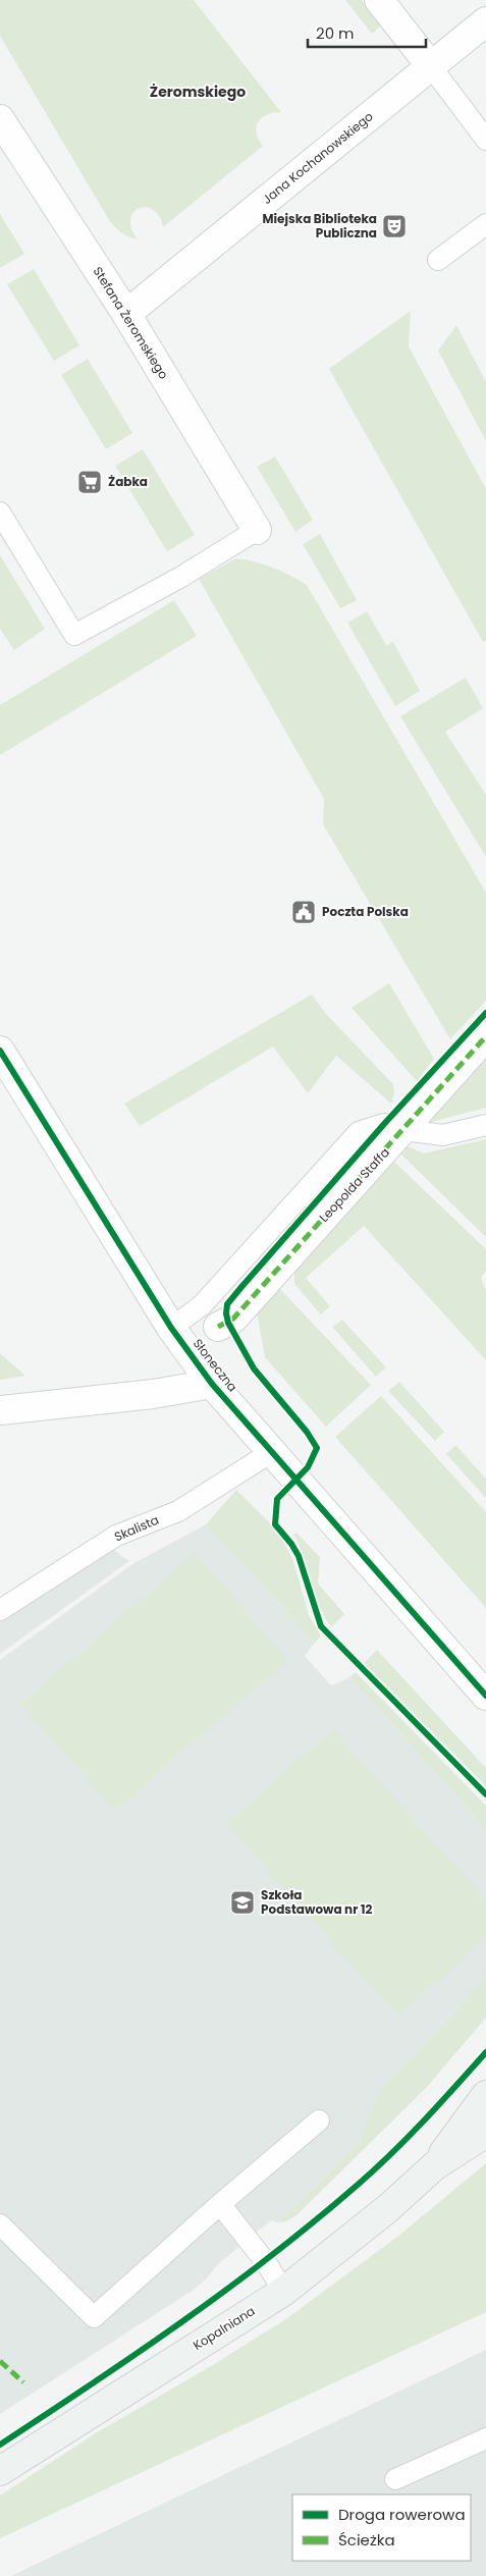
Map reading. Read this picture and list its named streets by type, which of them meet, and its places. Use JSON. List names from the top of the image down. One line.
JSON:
{"streets":{"street":["Jana Kochanowskiego","Stefana Żeromskiego","Leopolda Staffa","Słoneczna","Kopalniana"],"lane":["Skalista"]},"crossings":[["Jana Kochanowskiego","Stefana Żeromskiego"],["Słoneczna","Skalista"]],"districts":["Żeromskiego"],"places":{"theatre":["Miejska Biblioteka Publiczna"],"supermarket":["Żabka"],"public building":["Poczta Polska"],"school or university":["Szkoła Podstawowa nr 12"]},"legend":["Droga rowerowa","Ścieżka"],"scale_bar":"20 m"}
